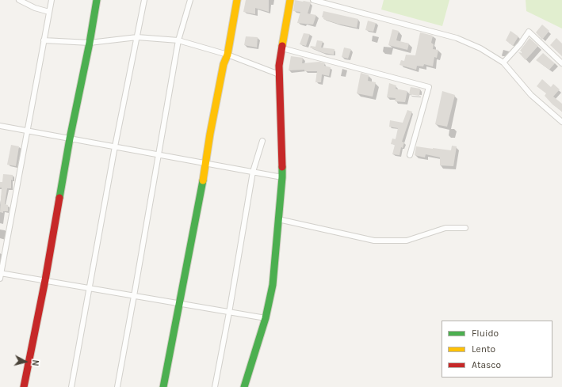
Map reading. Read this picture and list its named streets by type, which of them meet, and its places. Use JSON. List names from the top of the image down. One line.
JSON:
{"legend":["Fluido","Lento","Atasco"],"north":"right"}
